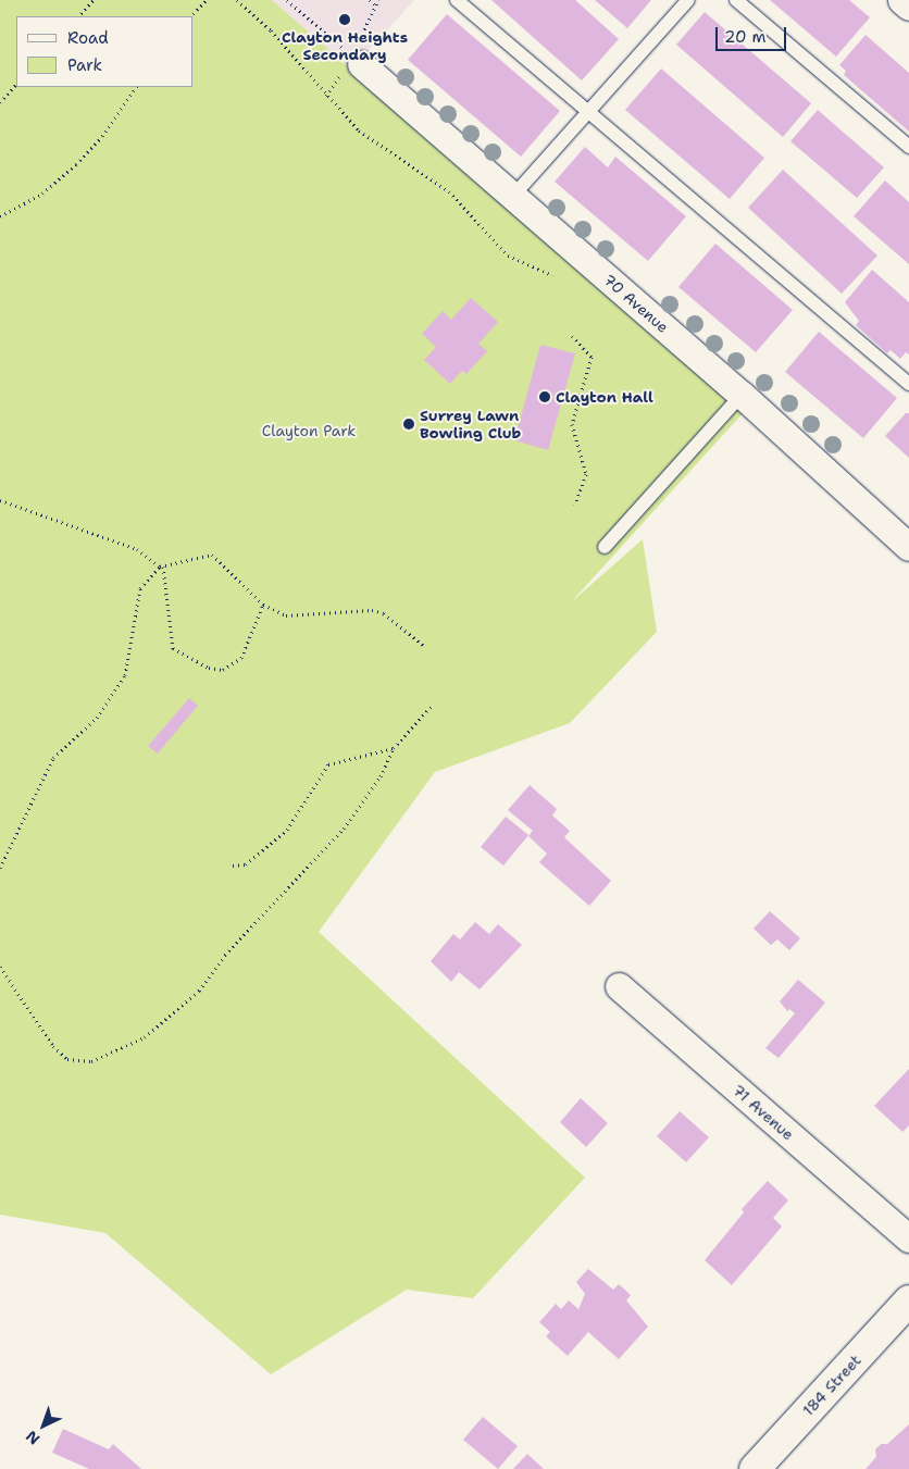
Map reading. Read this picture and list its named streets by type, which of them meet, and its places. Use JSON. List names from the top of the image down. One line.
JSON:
{"streets":{"main road":["184 Street"],"street":["70 Avenue","71 Avenue"]},"parks":["Clayton Park"],"places":["Clayton Heights Secondary","Clayton Hall","Surrey Lawn Bowling Club"],"legend":["Road","Park"],"scale_bar":"20 m","north":"bottom left"}
